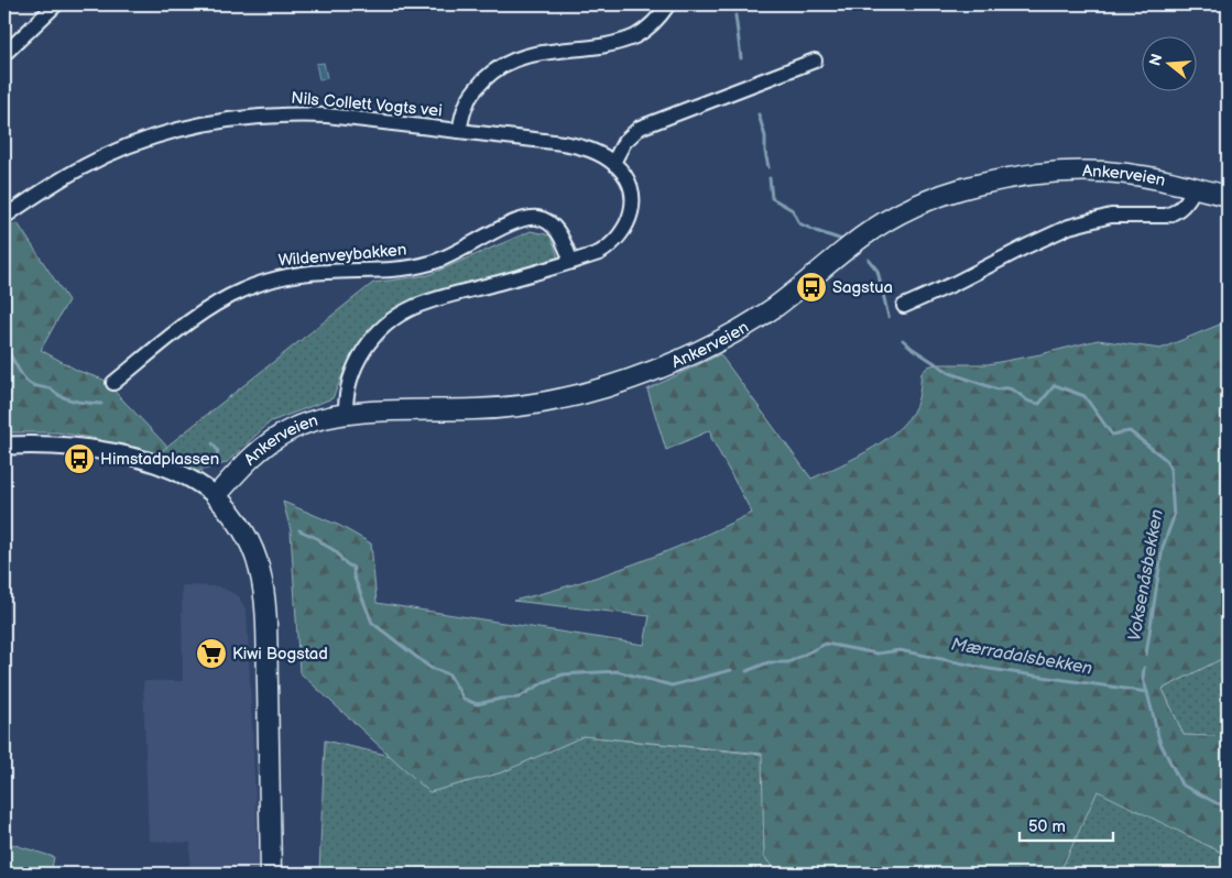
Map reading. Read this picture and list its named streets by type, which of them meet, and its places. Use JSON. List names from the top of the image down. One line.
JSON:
{"streets":{"main road":["Ankerveien"],"street":["Nils Collett Vogts vei","Wildenveybakken"]},"crossings":[["Nils Collett Vogts vei","Ankerveien"],["Nils Collett Vogts vei","Wildenveybakken"]],"water":["Voksenåsbekken","Mærradalsbekken"],"places":{"bus stop":["Sagstua","Himstadplassen"],"supermarket":["Kiwi Bogstad"]},"scale_bar":"50 m","north":"left"}
